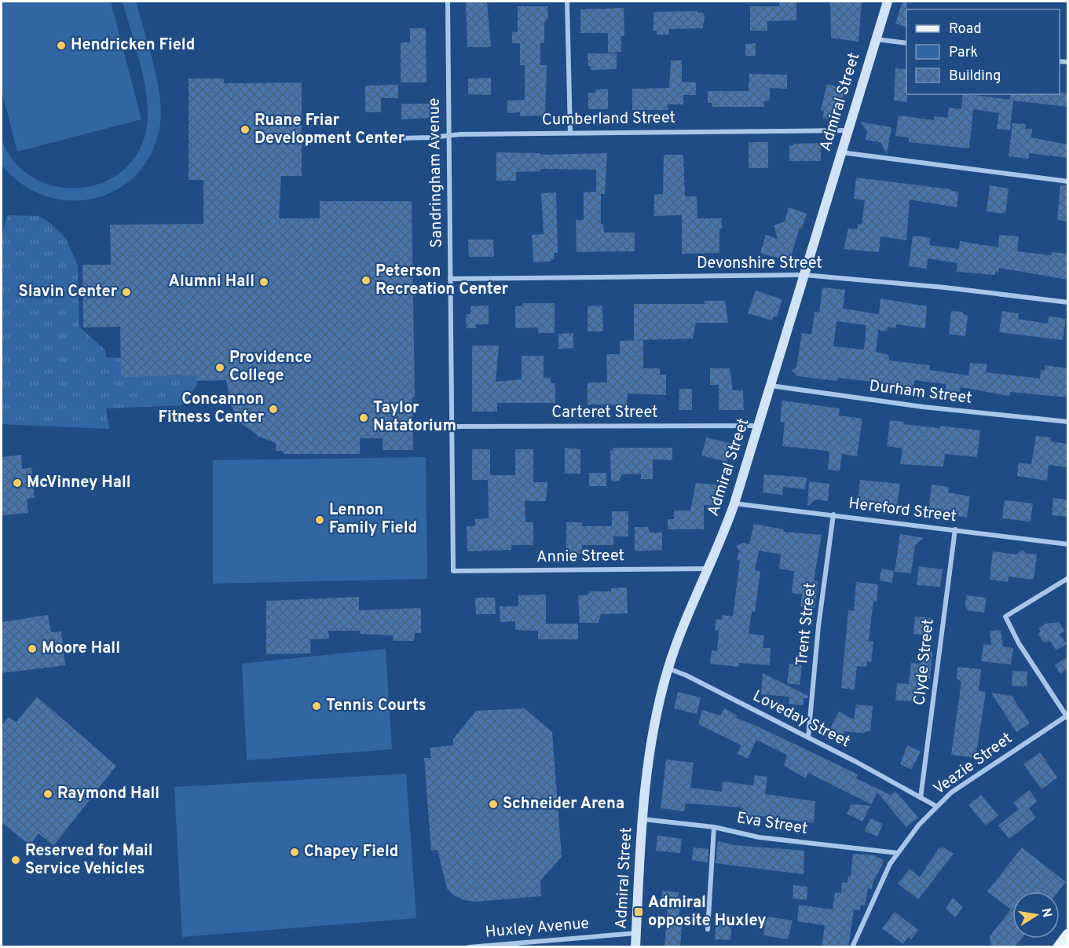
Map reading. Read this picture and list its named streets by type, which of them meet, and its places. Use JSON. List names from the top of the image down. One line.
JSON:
{"streets":{"main road":["Admiral Street"],"street":["Cumberland Street","Sandringham Avenue","Devonshire Street","Durham Street","Carteret Street","Hereford Street","Annie Street","Trent Street","Clyde Street","Loveday Street","Veazie Street","Eva Street","Huxley Avenue"]},"crossings":[["Admiral Street","Cumberland Street"],["Admiral Street","Devonshire Street"],["Admiral Street","Durham Street"],["Admiral Street","Carteret Street"],["Admiral Street","Hereford Street"],["Admiral Street","Annie Street"],["Admiral Street","Loveday Street"],["Admiral Street","Eva Street"],["Admiral Street","Huxley Avenue"],["Cumberland Street","Sandringham Avenue"],["Sandringham Avenue","Devonshire Street"],["Sandringham Avenue","Carteret Street"],["Sandringham Avenue","Annie Street"],["Hereford Street","Trent Street"],["Hereford Street","Clyde Street"],["Trent Street","Loveday Street"],["Clyde Street","Loveday Street"],["Loveday Street","Veazie Street"],["Veazie Street","Eva Street"]],"places":{"other":["Hendricken Field","Ruane Friar Development Center","Peterson Recreation Center","Alumni Hall","Slavin Center","Providence College","Concannon Fitness Center","Taylor Natatorium","McVinney Hall","Lennon Family Field","Moore Hall","Tennis Courts","Raymond Hall","Schneider Arena","Chapey Field","Reserved for Mail Service Vehicles"],"transit":["Admiral opposite Huxley"]},"legend":["Road","Park","Building"],"north":"right"}
